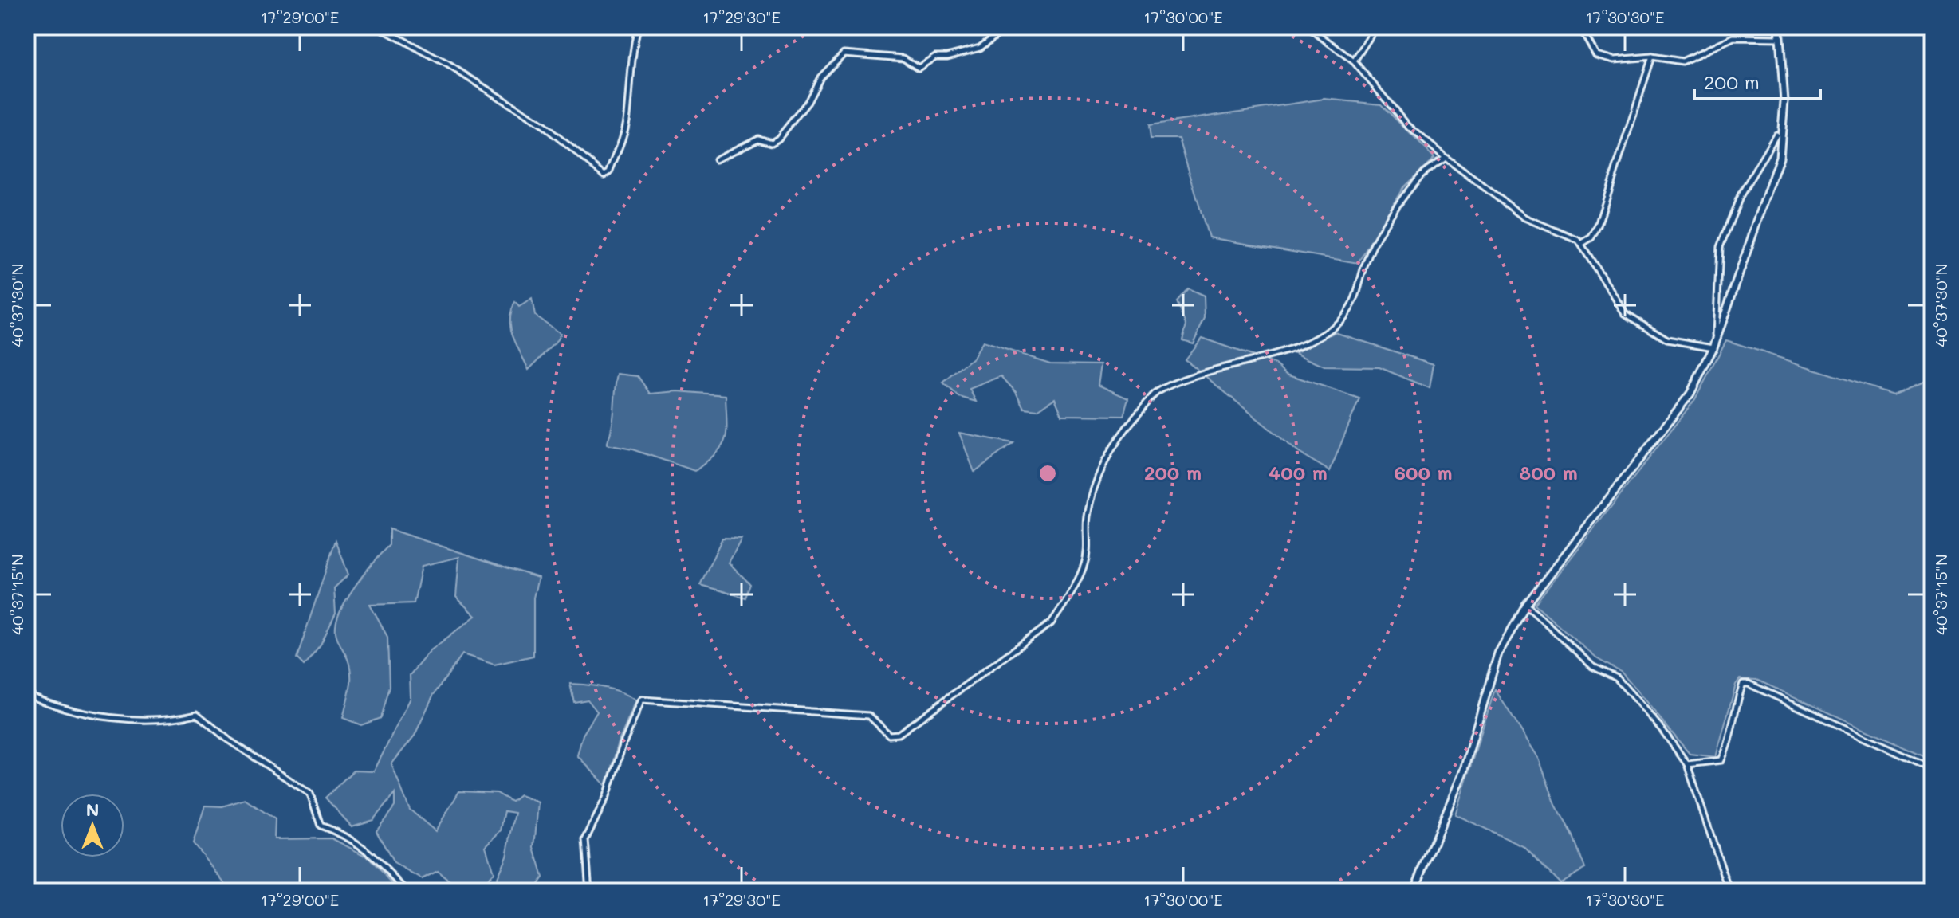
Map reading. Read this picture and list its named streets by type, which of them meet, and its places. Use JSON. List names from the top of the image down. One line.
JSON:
{"scale_bar":"200 m","north":"top","coordinates":["17°29'00\"E","17°29'30\"E","17°30'00\"E","17°30'30\"E","40°37'30\"N","40°37'15\"N"],"rings":["200 m","400 m","600 m","800 m"]}
